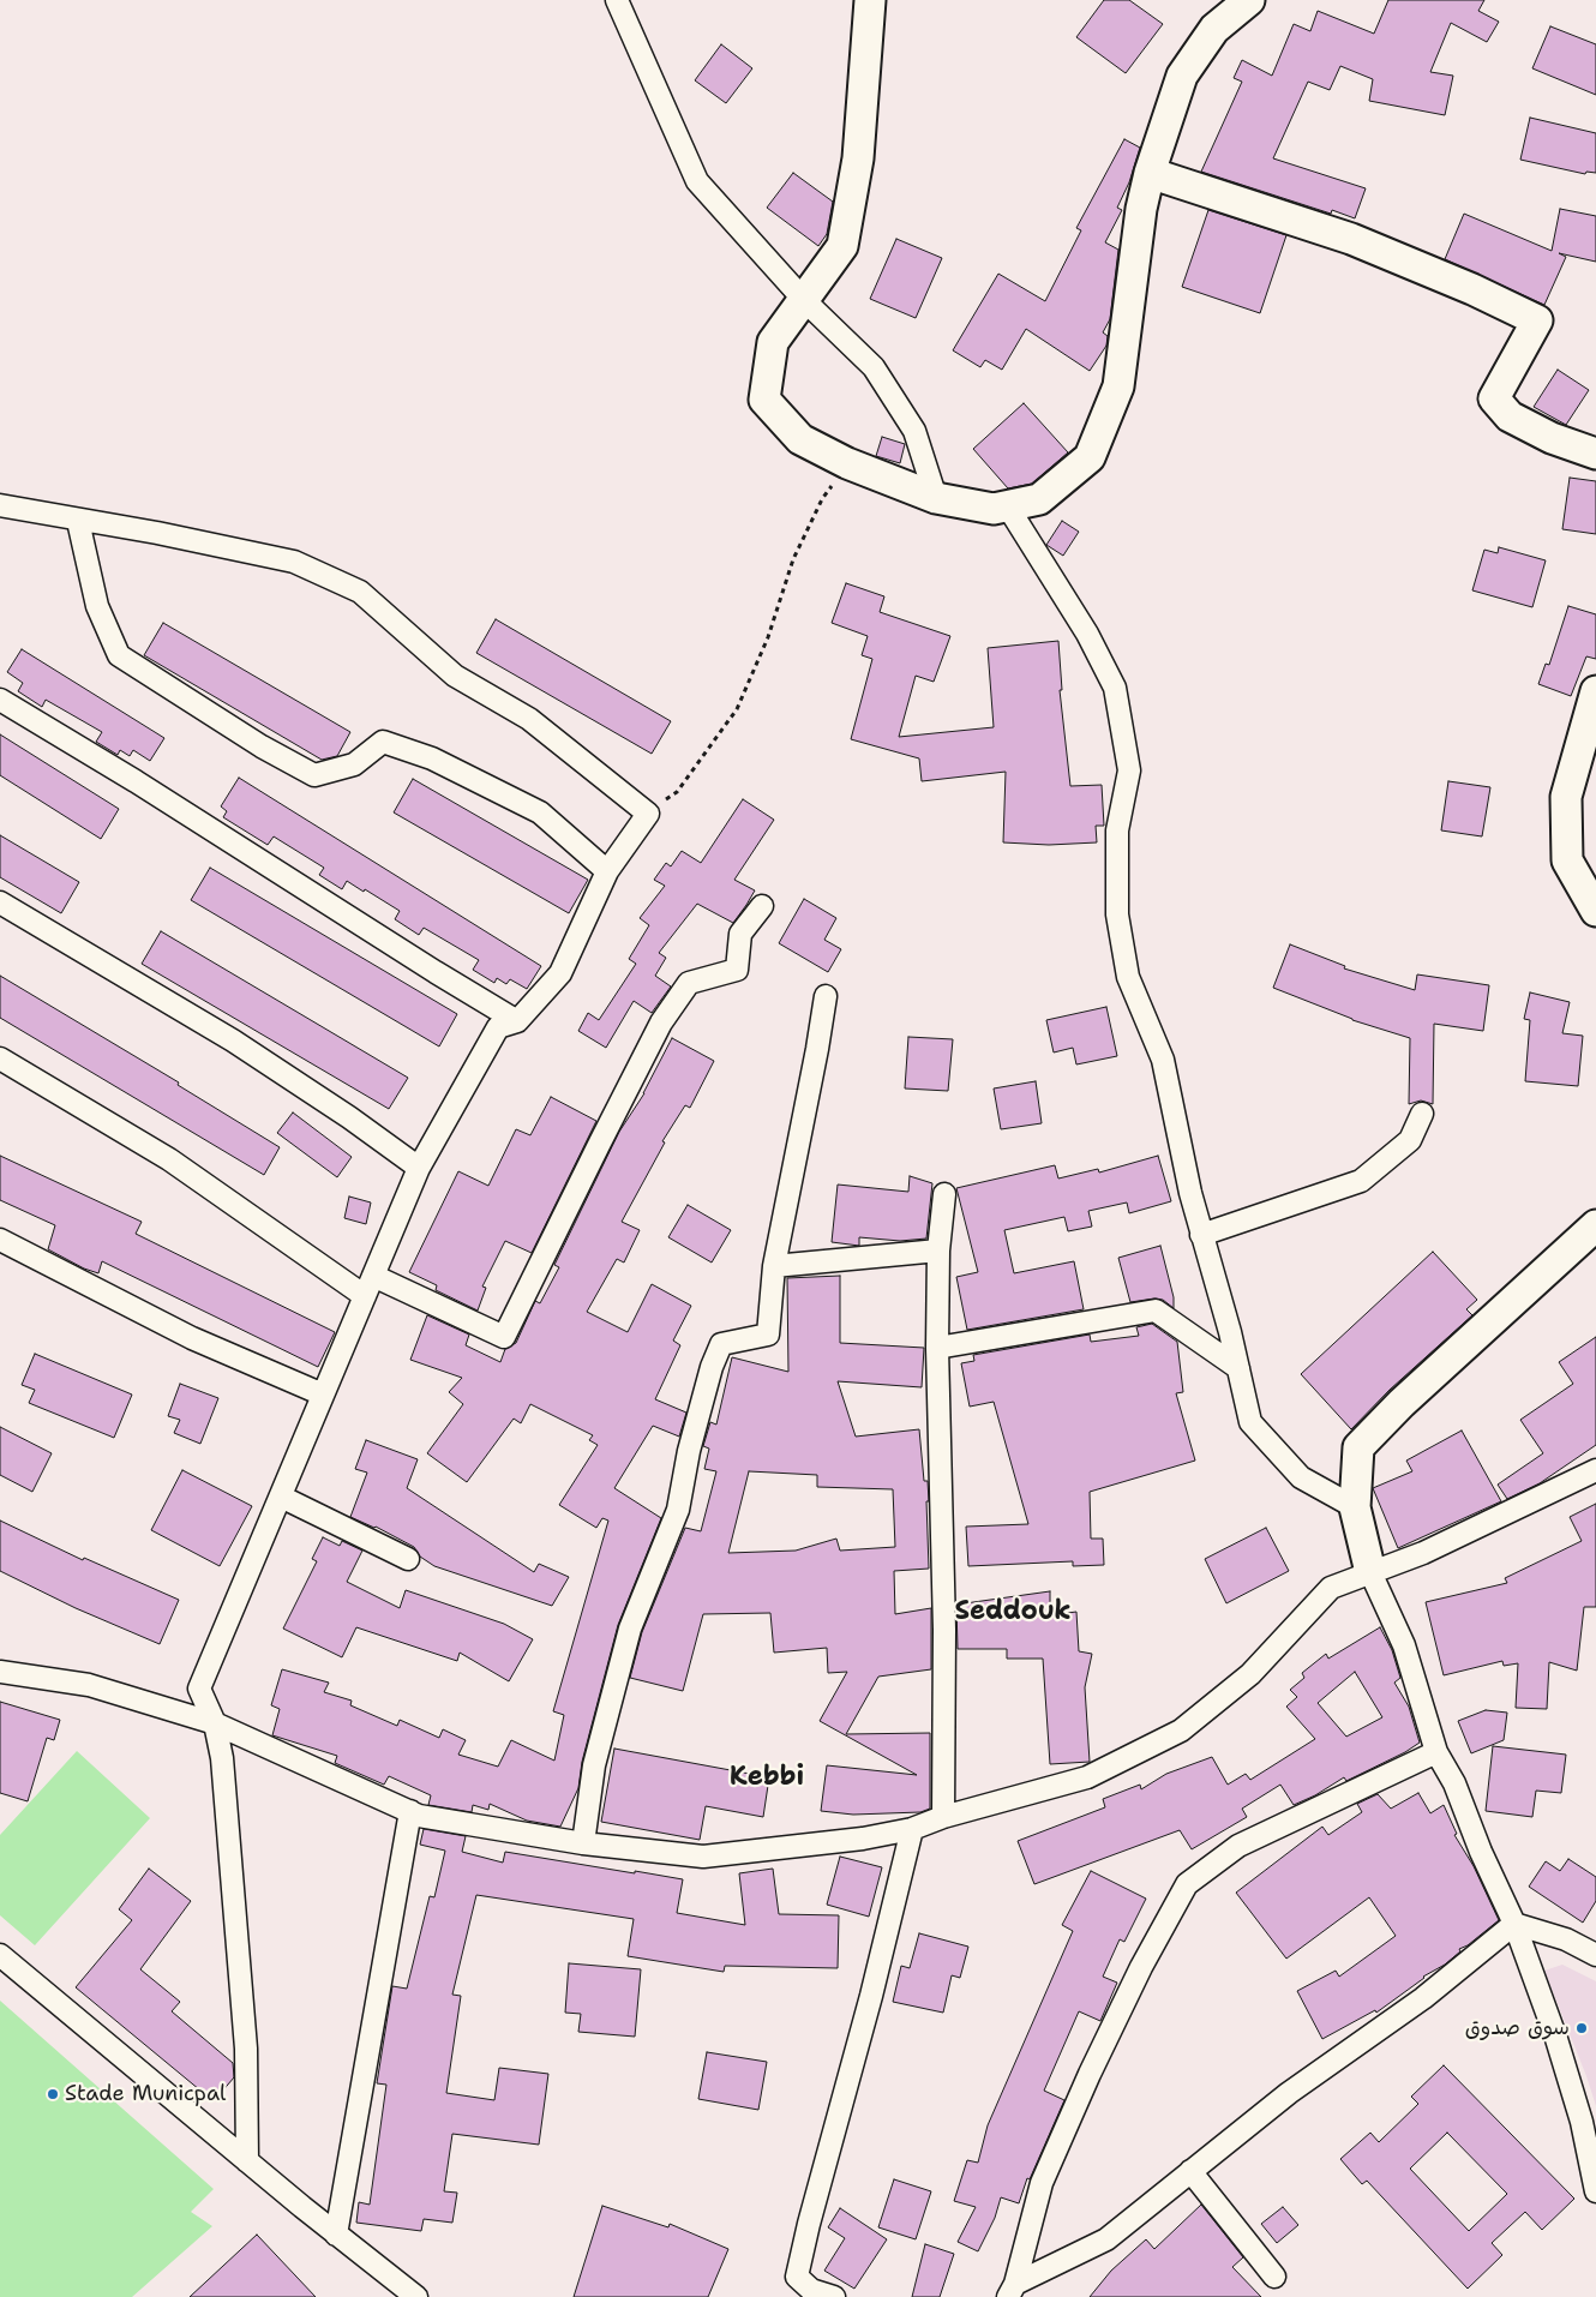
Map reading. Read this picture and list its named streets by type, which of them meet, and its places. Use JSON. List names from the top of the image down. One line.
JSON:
{"districts":["Seddouk","Kebbi"],"places":["سوق صدوق","Stade Municpal"]}
